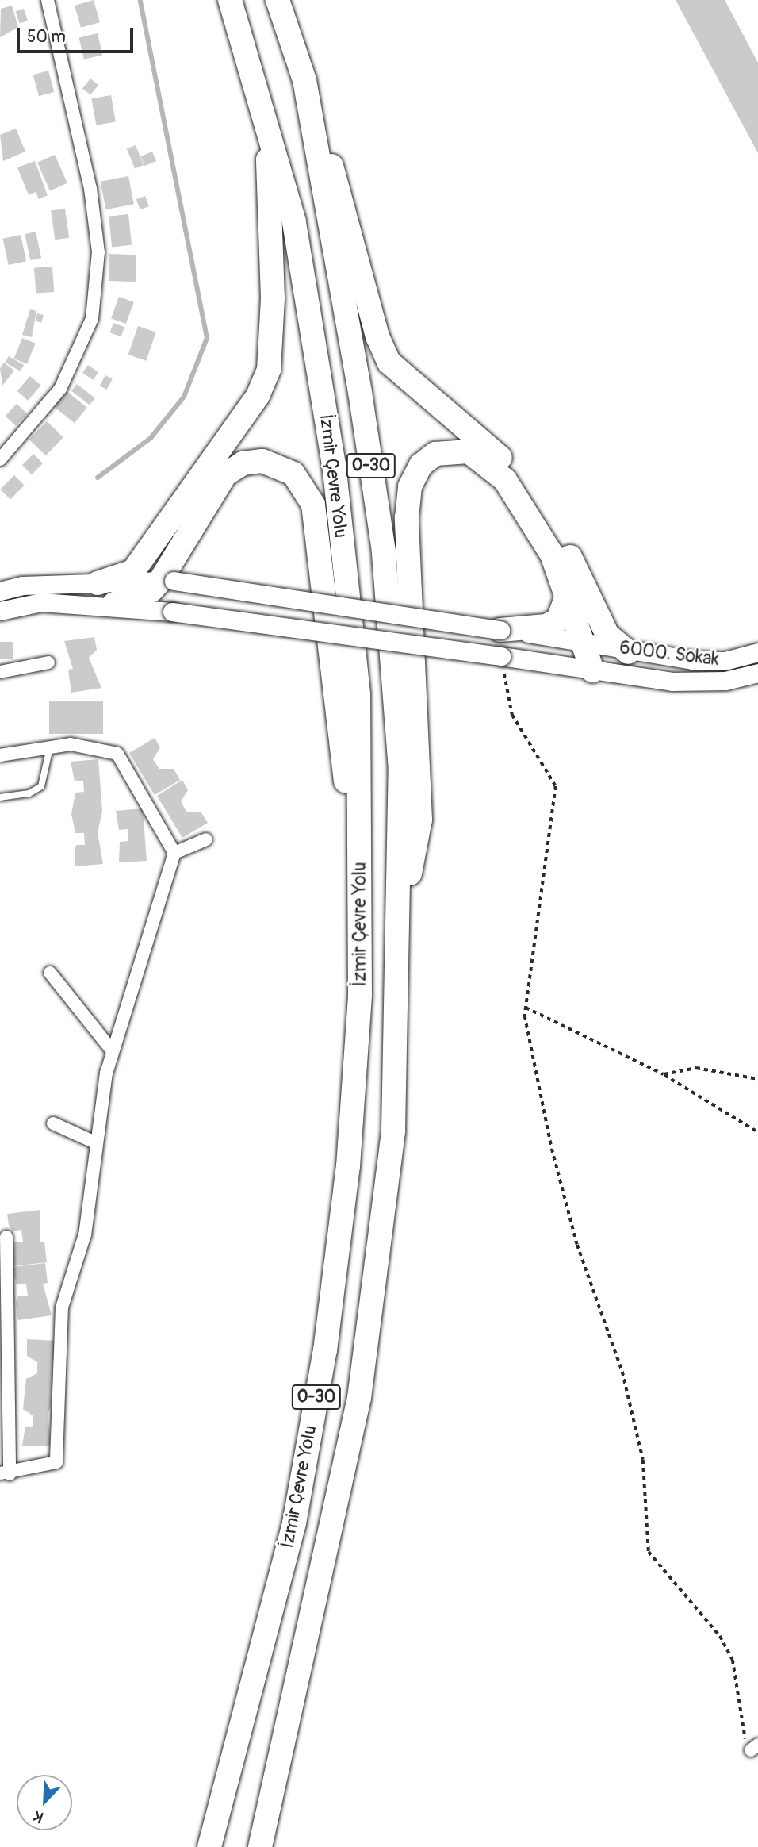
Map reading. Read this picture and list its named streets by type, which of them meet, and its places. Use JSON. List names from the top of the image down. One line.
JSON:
{"streets":{"highway":["O-30","İzmir Çevre Yolu"],"main road":["6000. Sokak"]},"scale_bar":"50 m","north":"bottom left"}
